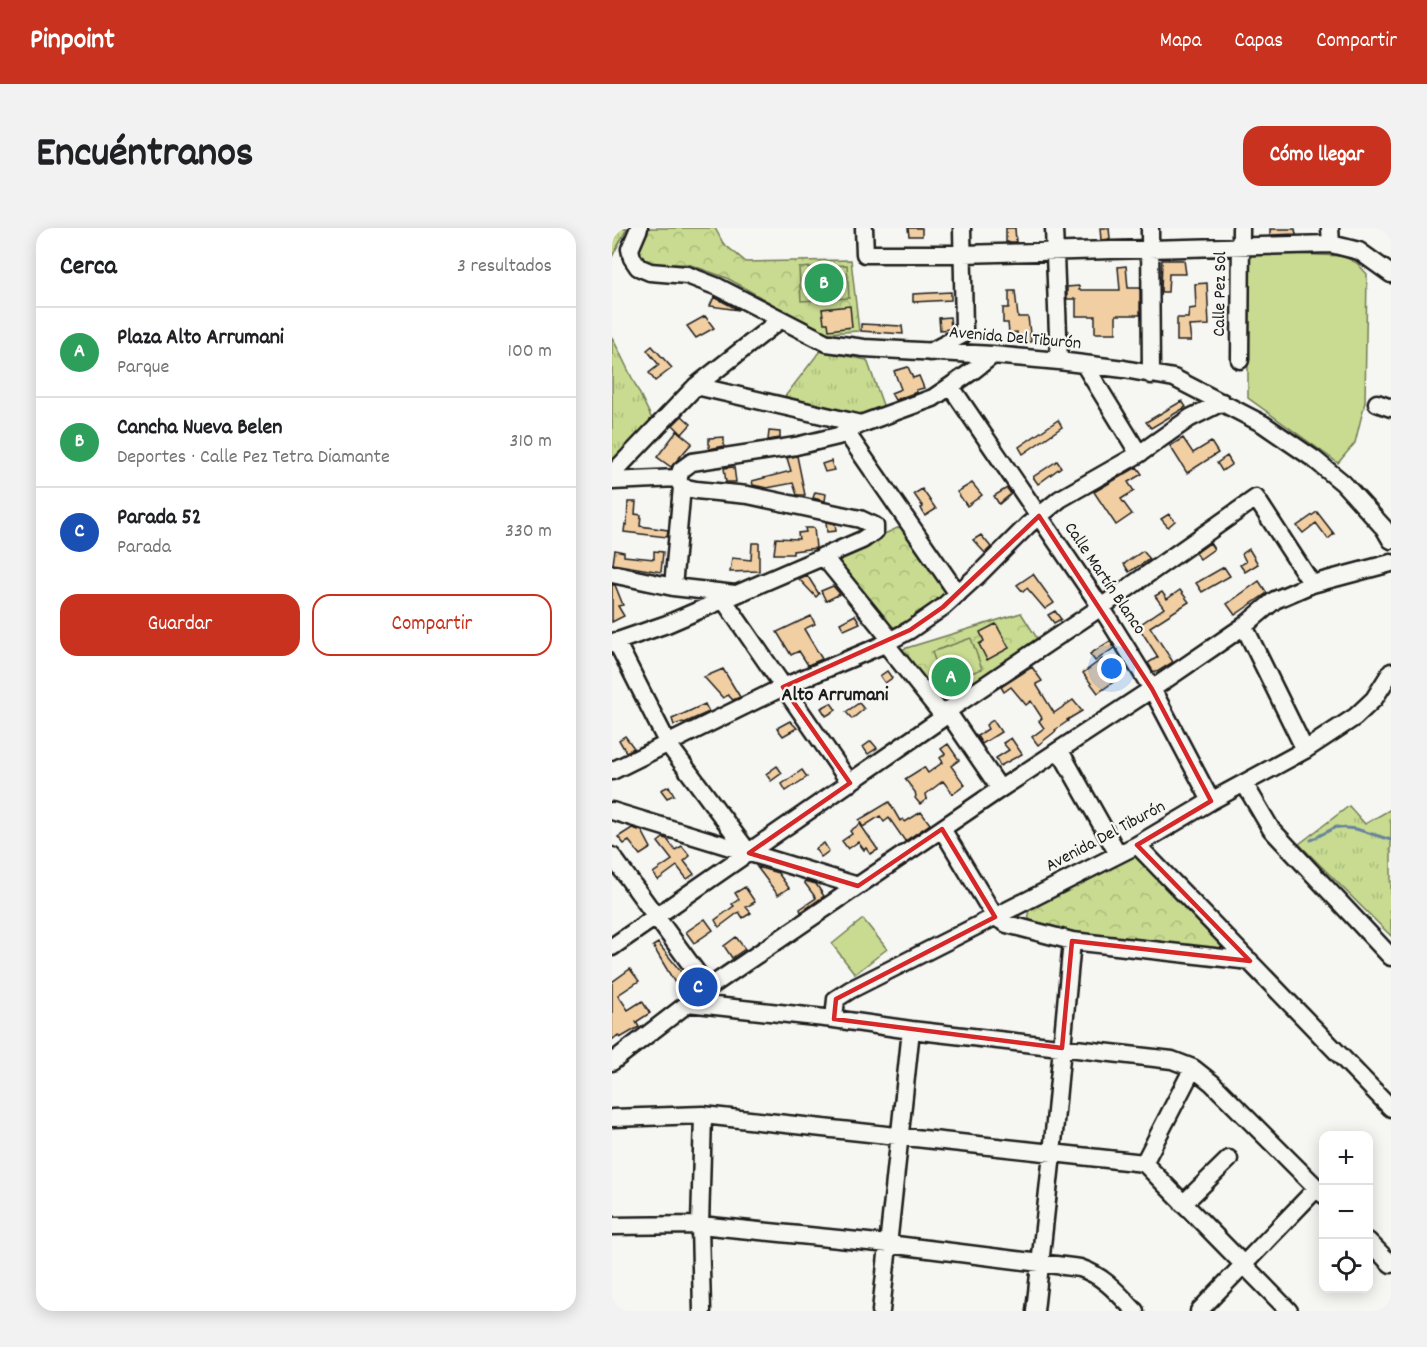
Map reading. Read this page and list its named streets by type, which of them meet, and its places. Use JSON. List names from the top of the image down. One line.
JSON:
{"streets":{"street":["Calle Pez Sol","Avenida Del Tiburón","Calle Martín Blanco"]},"crossings":[["Avenida Del Tiburón","Calle Martín Blanco"]],"districts":["Alto Arrumani"],"page":{"header":"Pinpoint","nav":["Mapa","Capas","Compartir"],"title":"Encuéntranos","buttons":["Cómo llegar",["Guardar","Compartir"]],"heading":["Cerca","3 resultados"],"pins":["B","A","C"],"list":[{"mark":"A","name":"Plaza Alto Arrumani","note":"Parque","value":"100 m"},{"mark":"B","name":"Cancha Nueva Belen","note":"Deportes · Calle Pez Tetra Diamante","value":"310 m"},{"mark":"C","name":"Parada 52","note":"Parada","value":"330 m"}],"map_buttons":["+","−"]}}
